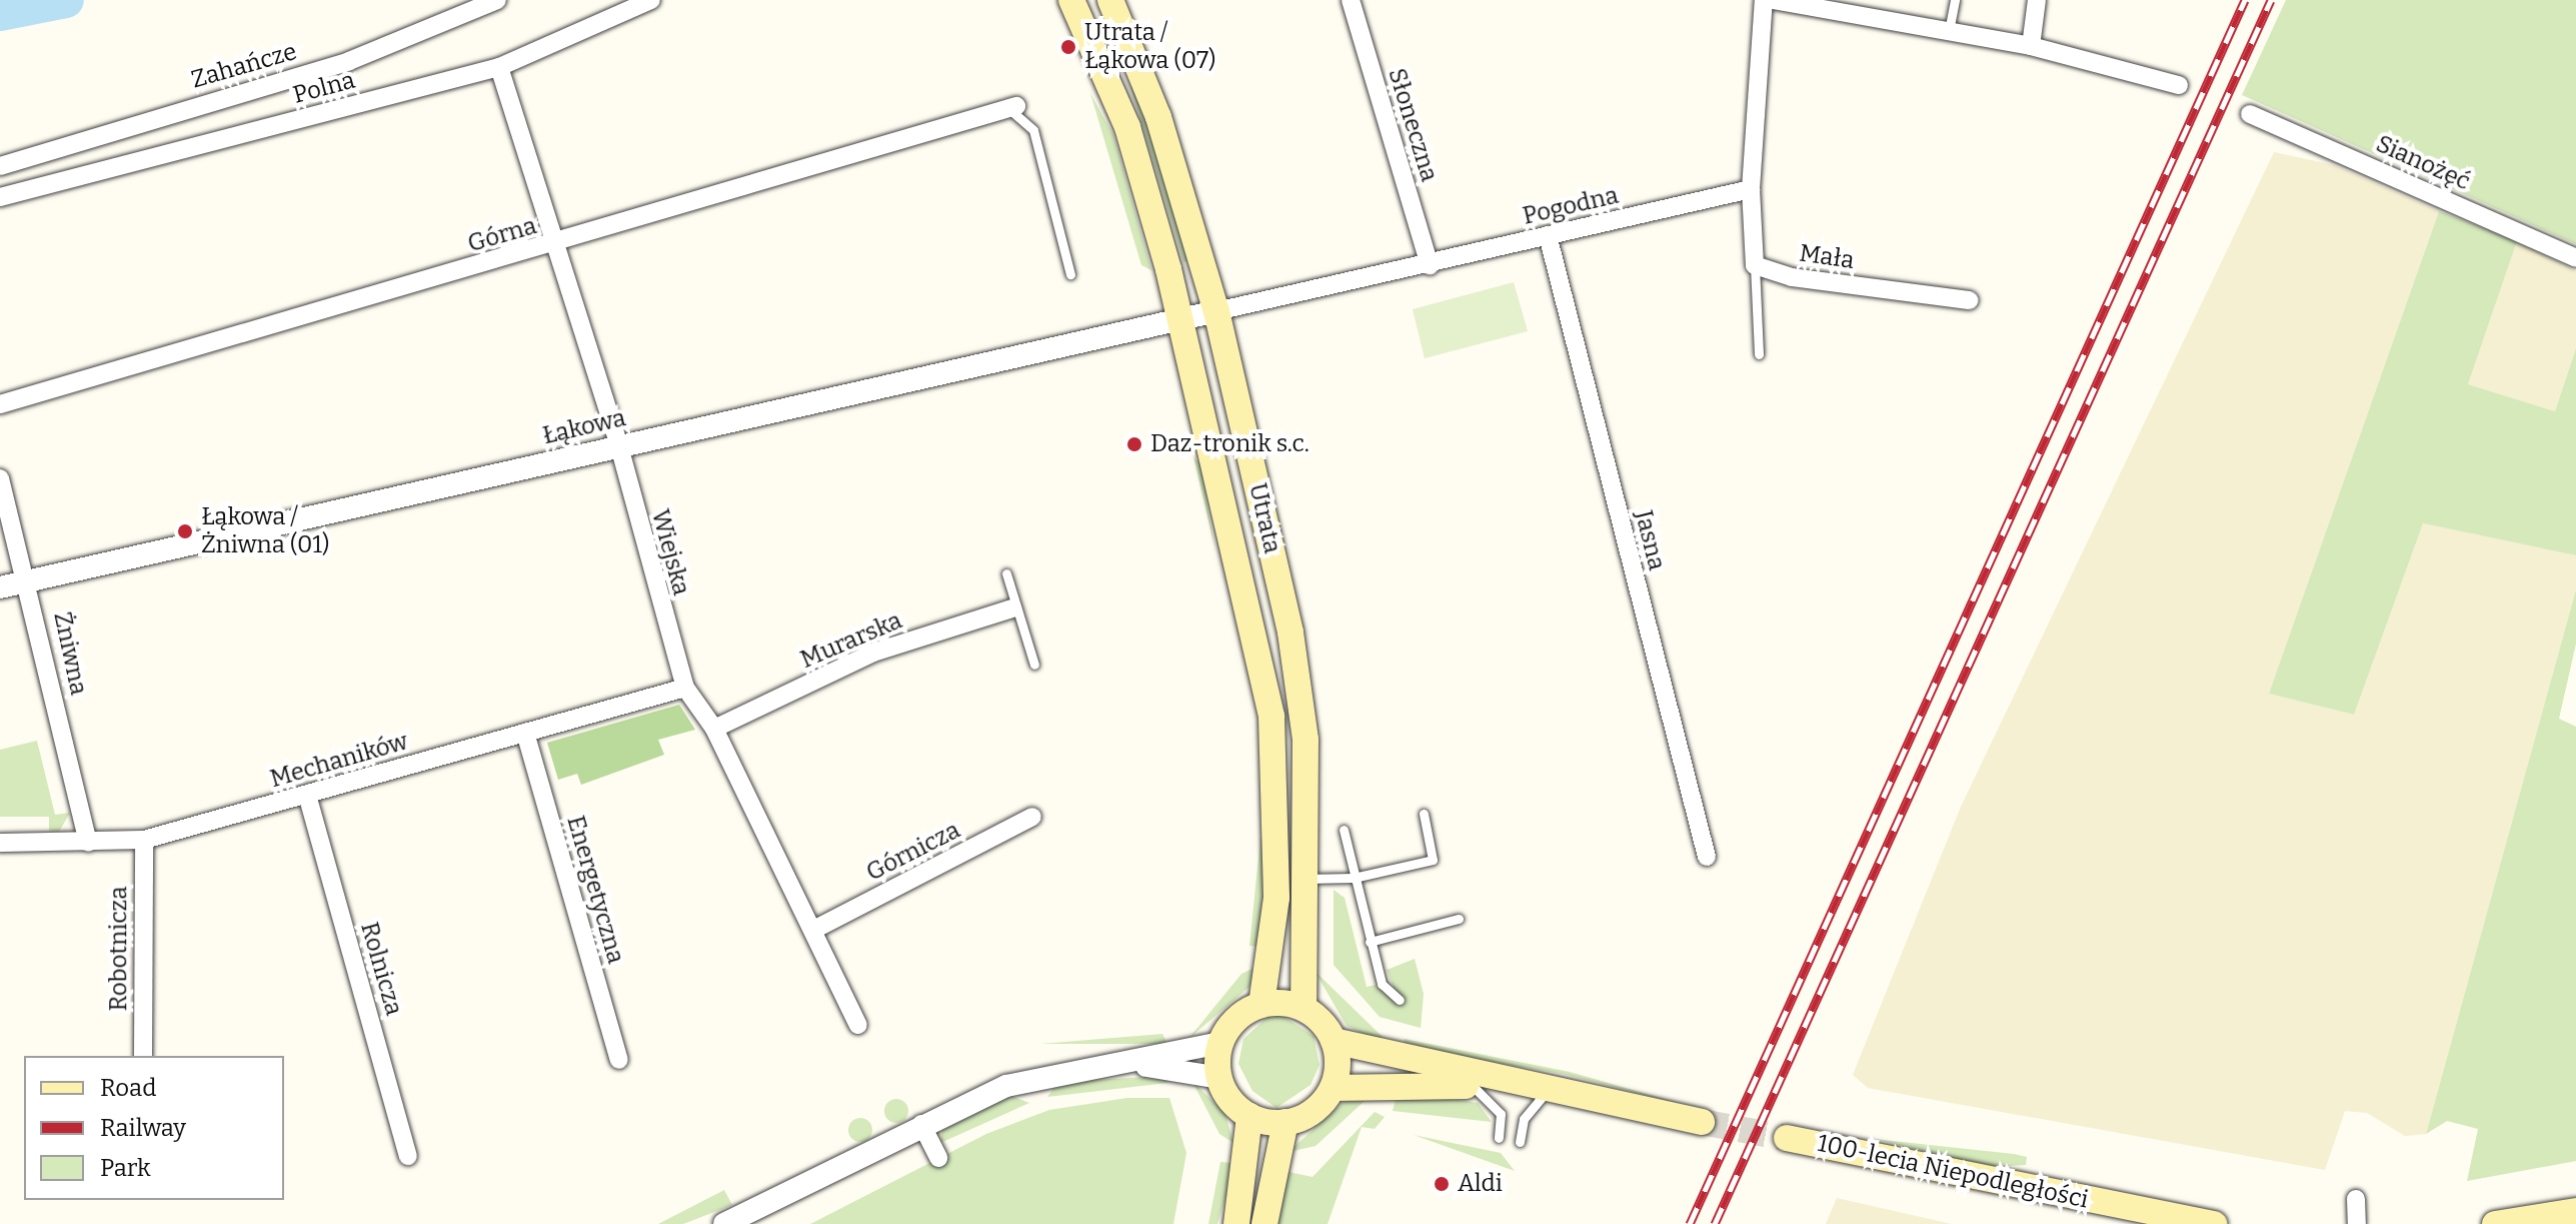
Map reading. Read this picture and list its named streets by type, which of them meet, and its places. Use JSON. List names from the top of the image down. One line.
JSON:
{"streets":{"main road":["Utrata","100-lecia Niepodległości"],"street":["Zahańcze","Polna","Słoneczna","Sianożęć","Pogodna","Górna","Mała","Łąkowa","Jasna","Wiejska","Murarska","Żniwna","Mechaników","Górnicza","Energetyczna","Robotnicza","Rolnicza"]},"crossings":[["Polna","Wiejska"],["Słoneczna","Pogodna"],["Pogodna","Łąkowa"],["Pogodna","Utrata"],["Pogodna","Jasna"],["Górna","Wiejska"],["Łąkowa","Utrata"],["Łąkowa","Wiejska"],["Łąkowa","Żniwna"],["Wiejska","Murarska"],["Wiejska","Mechaników"],["Wiejska","Górnicza"],["Żniwna","Mechaników"],["Mechaników","Energetyczna"],["Mechaników","Robotnicza"],["Mechaników","Rolnicza"]],"places":["Utrata / Łąkowa (07)","Daz-tronik s.c.","Łąkowa / Żniwna (01)","Aldi"],"legend":["Road","Railway","Park"]}
